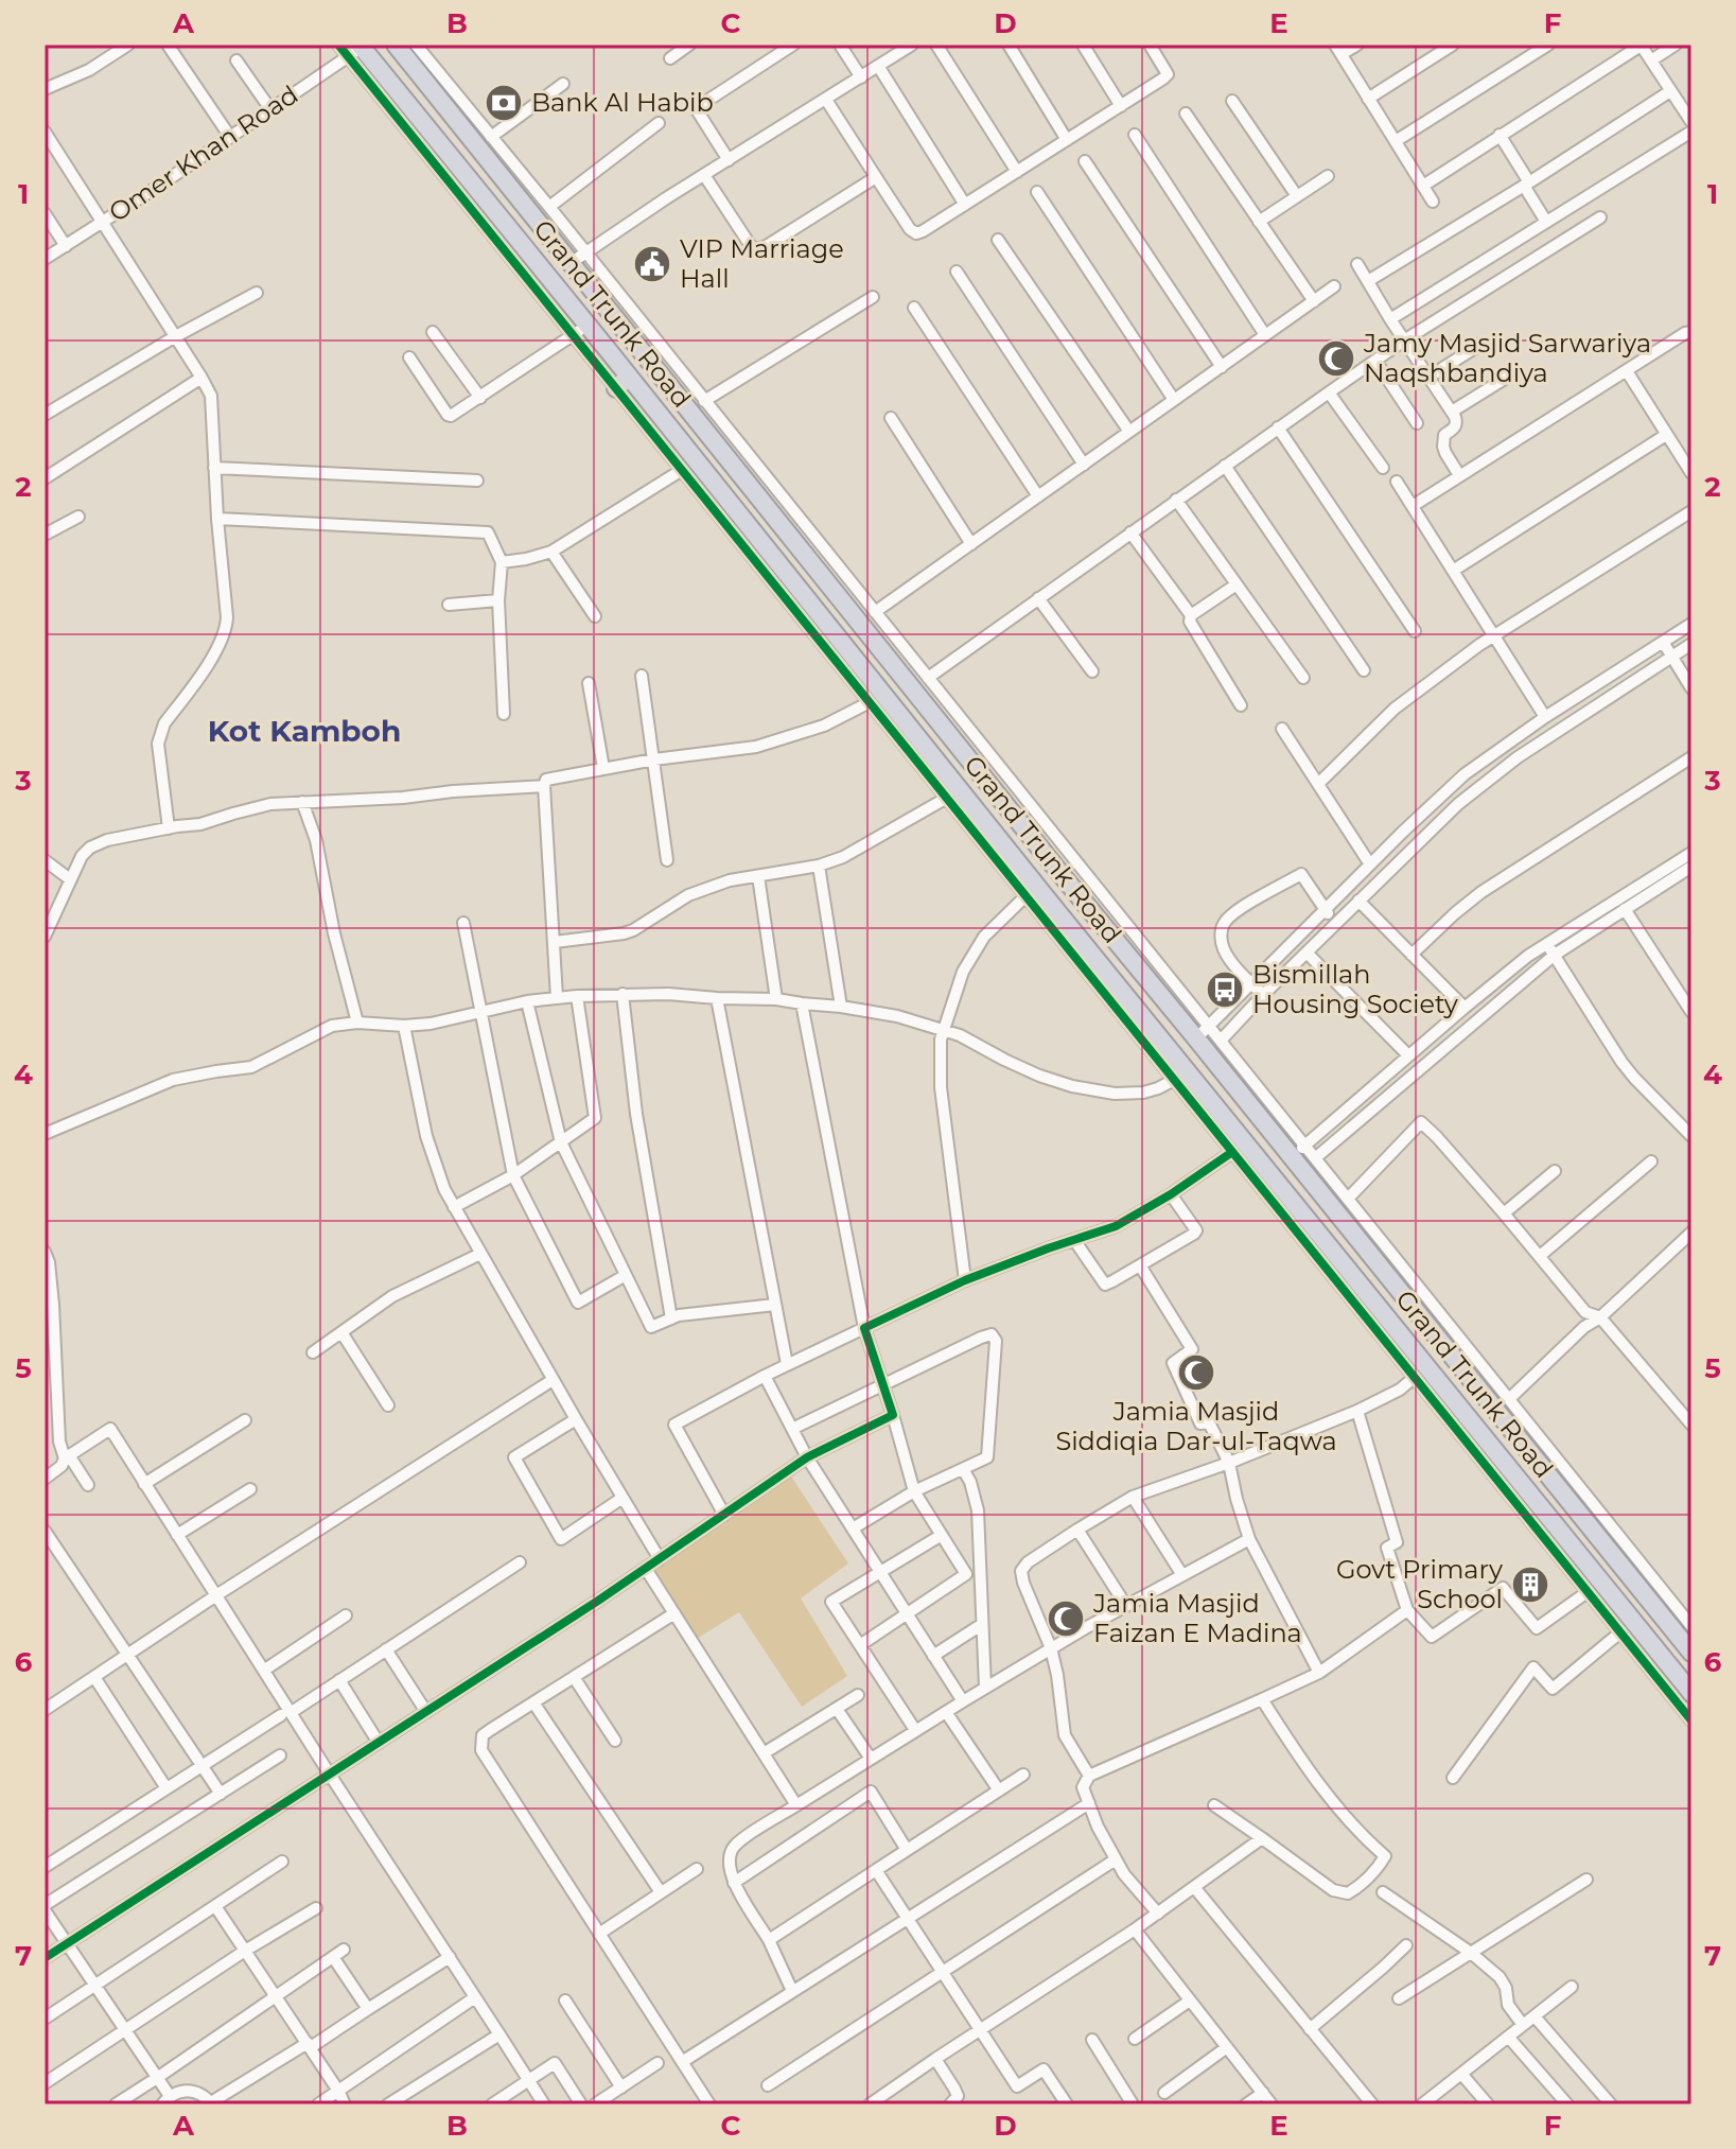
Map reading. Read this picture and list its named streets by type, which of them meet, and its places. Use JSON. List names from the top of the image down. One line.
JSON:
{"streets":{"highway":["Grand Trunk Road"],"street":["Omer Khan Road"]},"crossings":[["Omer Khan Road","Grand Trunk Road"]],"districts":["Kot Kamboh"],"places":{"bank":["Bank Al Habib"],"public building":["VIP Marriage Hall"],"mosque":["Jamy Masjid Sarwariya Naqshbandiya","Jamia Masjid Siddiqia Dar-ul-Taqwa","Jamia Masjid Faizan E Madina"],"bus stop":["Bismillah Housing Society"],"building":["Govt Primary School"]},"grid":{"columns":["A","B","C","D","E","F"],"rows":["1","2","3","4","5","6","7"]}}
